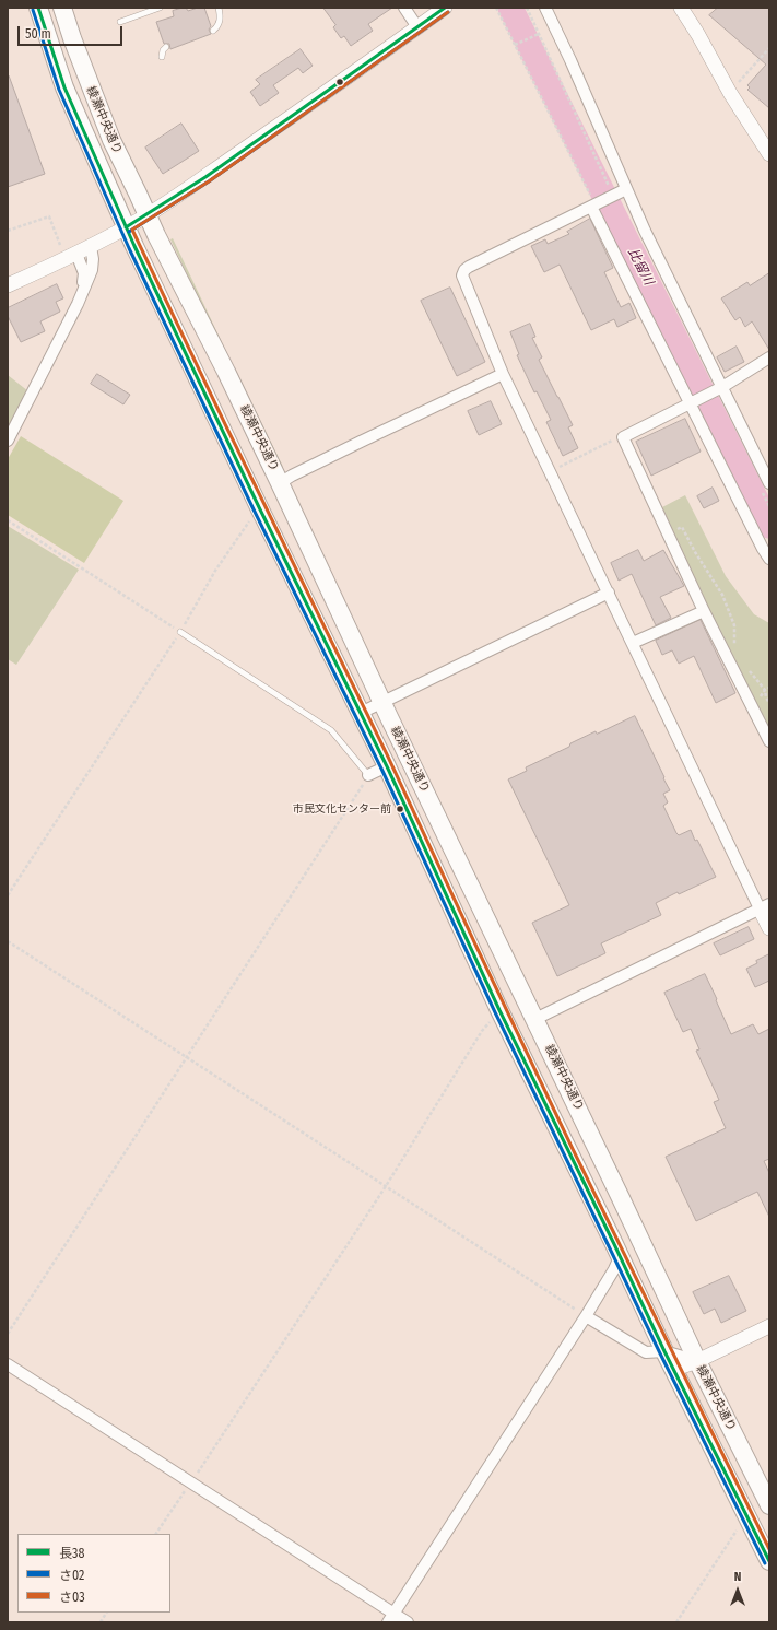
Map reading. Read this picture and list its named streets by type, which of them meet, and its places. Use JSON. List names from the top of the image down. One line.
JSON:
{"streets":{"main road":["綾瀬中央通り"]},"water":["比留川"],"places":["市民文化センター前"],"lines":["transit line 長38","transit line さ02","transit line さ03"],"legend":["長38","さ02","さ03"],"scale_bar":"50 m","north":"top"}
